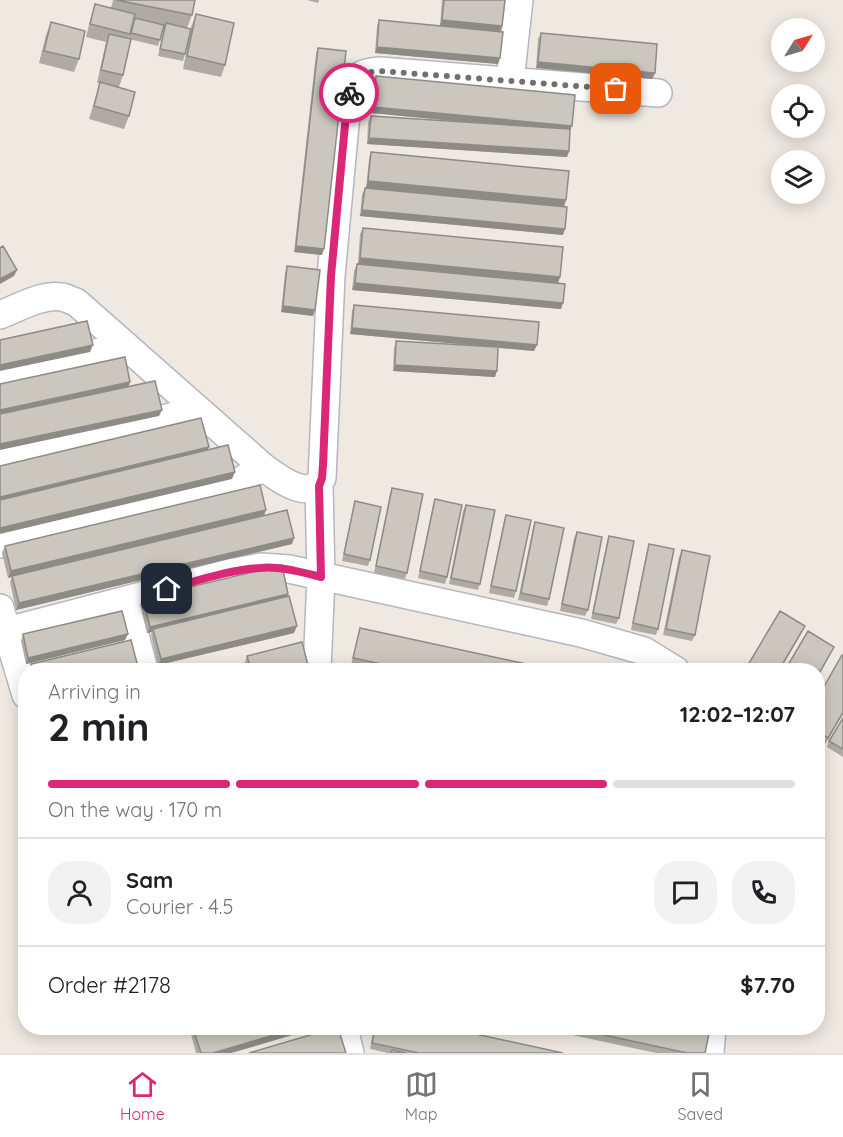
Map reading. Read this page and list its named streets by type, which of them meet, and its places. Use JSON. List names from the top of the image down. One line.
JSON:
{"north":"top right","page":{"heading":["2 min","Arriving in","12:02–12:07"],"panel":["Sam","Courier · 4.5","Order #2178","$7.70"],"bar":"On the way · 170 m","tabs":["Home","Map","Saved"]}}
